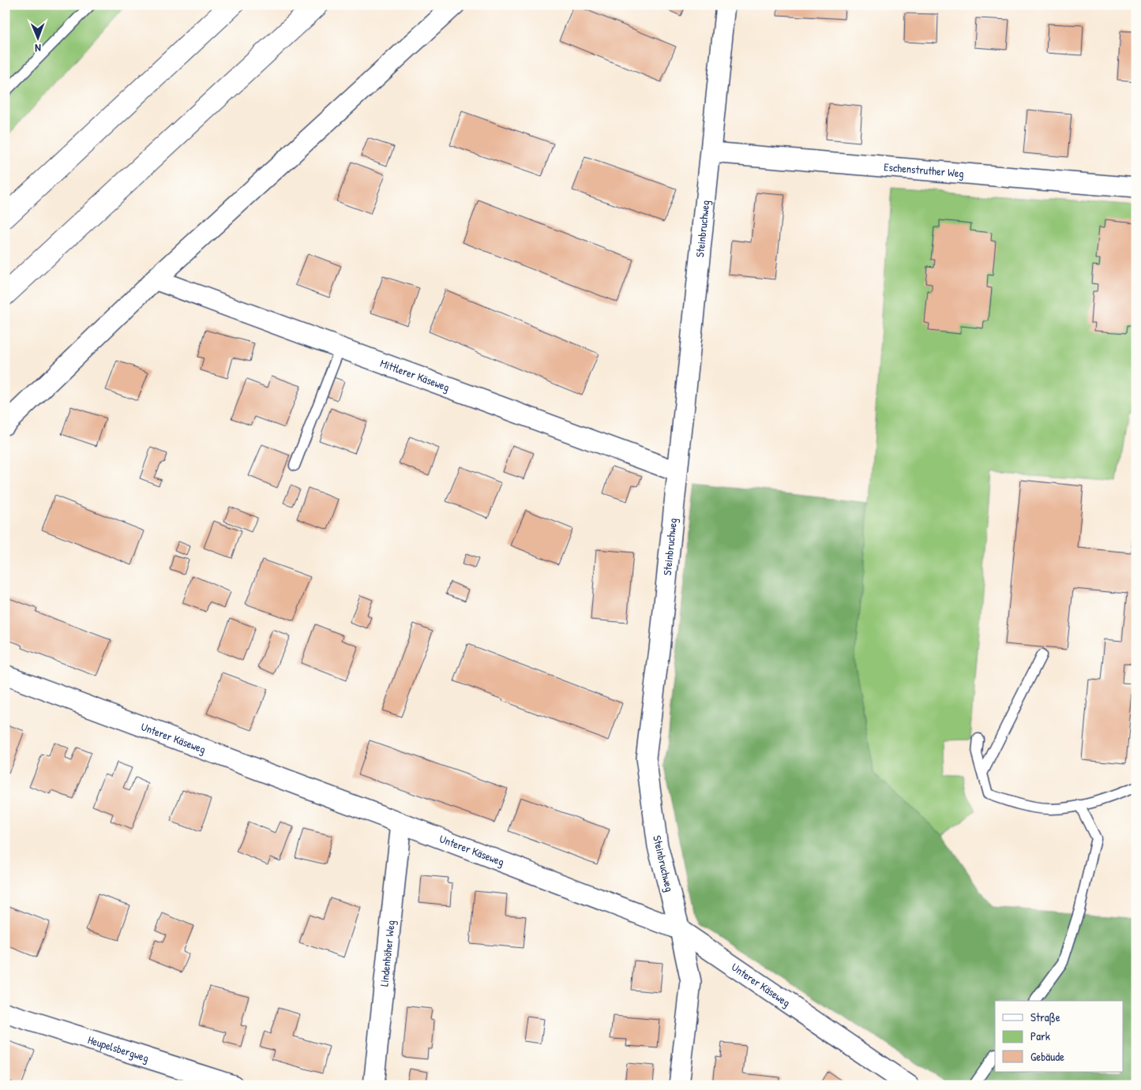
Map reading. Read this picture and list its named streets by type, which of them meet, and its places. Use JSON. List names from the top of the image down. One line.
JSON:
{"streets":{"street":["Eschenstruther Weg","Steinbruchweg","Mittlerer Käseweg","Unterer Käseweg","Lindenhöher Weg","Heupelsbergweg"]},"crossings":[["Eschenstruther Weg","Steinbruchweg"],["Steinbruchweg","Mittlerer Käseweg"],["Steinbruchweg","Unterer Käseweg"],["Unterer Käseweg","Lindenhöher Weg"]],"legend":["Straße","Park","Gebäude"],"north":"bottom"}
